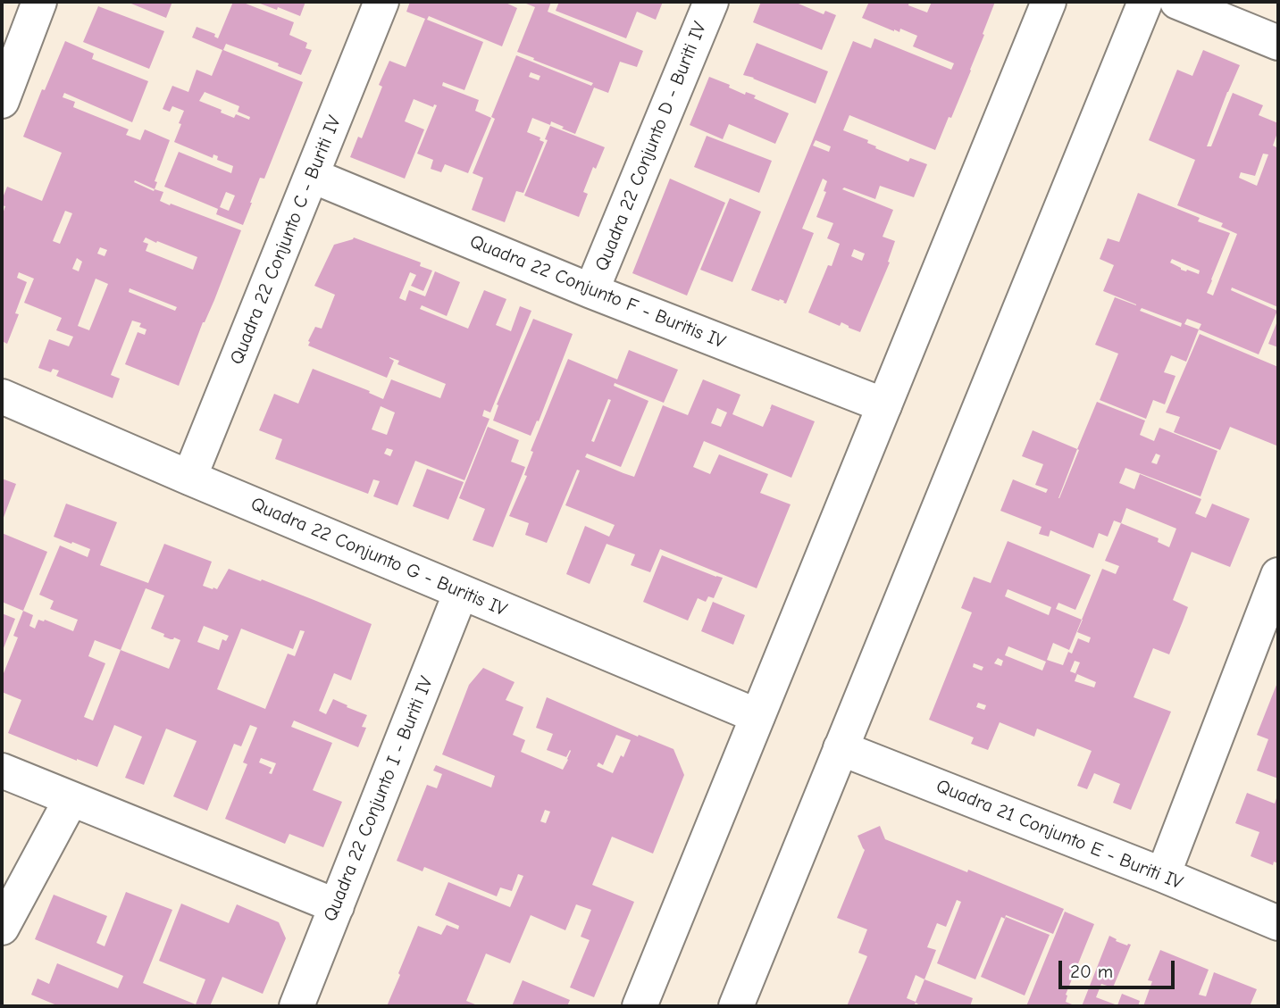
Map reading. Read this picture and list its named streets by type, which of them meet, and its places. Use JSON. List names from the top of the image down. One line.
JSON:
{"streets":{"street":["Quadra 22 Conjunto D - Buriti IV","Quadra 22 Conjunto C - Buriti IV","Quadra 22 Conjunto F - Buritis IV","Quadra 22 Conjunto G - Buritis IV","Quadra 22 Conjunto I - Buriti IV","Quadra 21 Conjunto E - Buriti IV"]},"crossings":[["Quadra 22 Conjunto D - Buriti IV","Quadra 22 Conjunto F - Buritis IV"],["Quadra 22 Conjunto C - Buriti IV","Quadra 22 Conjunto F - Buritis IV"],["Quadra 22 Conjunto C - Buriti IV","Quadra 22 Conjunto G - Buritis IV"],["Quadra 22 Conjunto G - Buritis IV","Quadra 22 Conjunto I - Buriti IV"]],"scale_bar":"20 m"}
